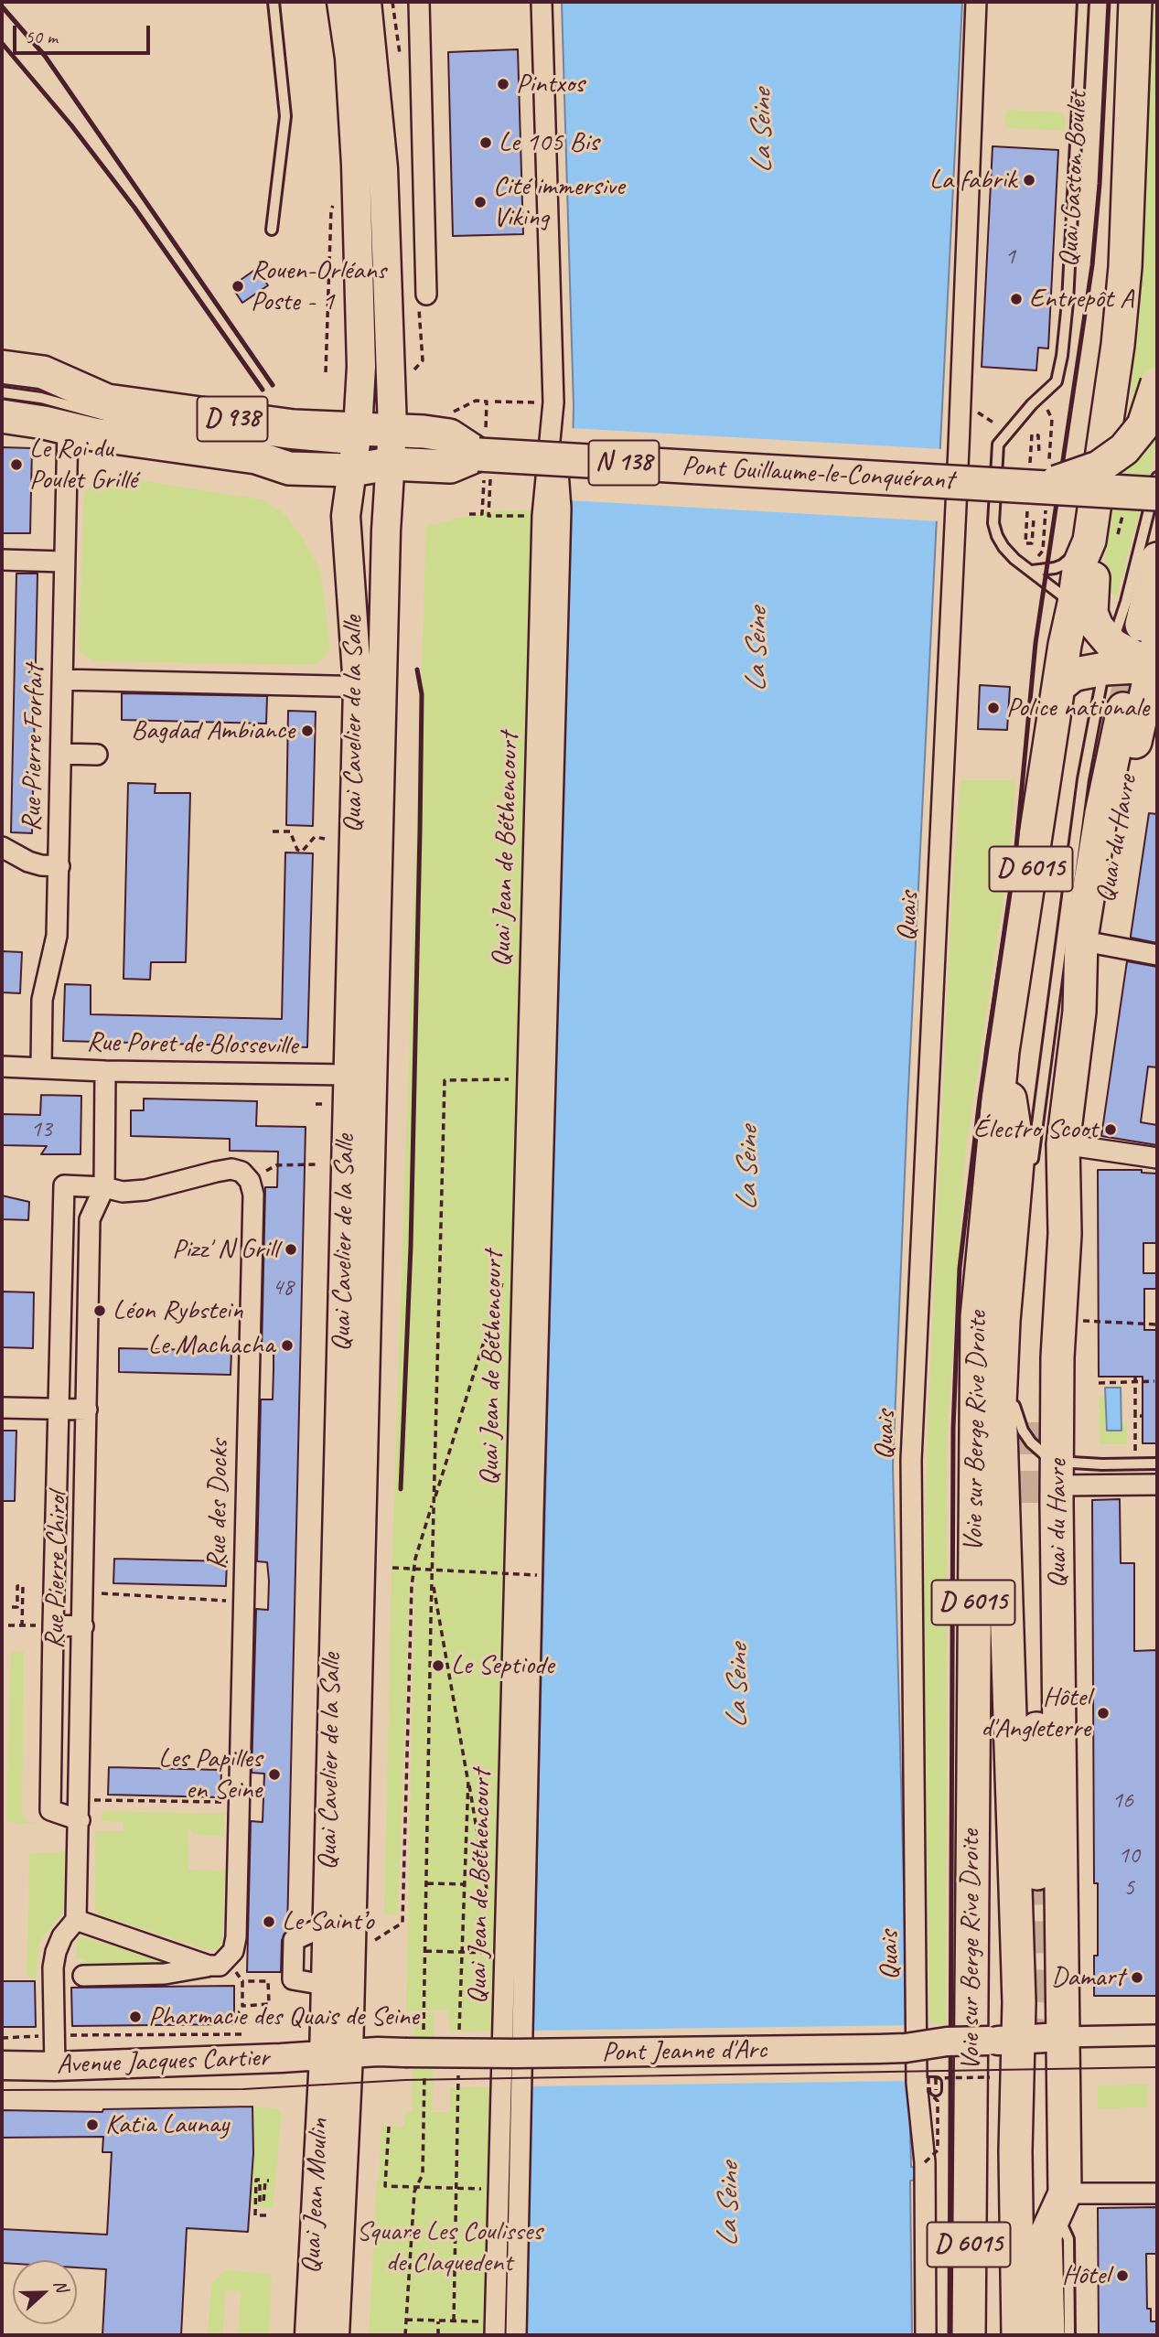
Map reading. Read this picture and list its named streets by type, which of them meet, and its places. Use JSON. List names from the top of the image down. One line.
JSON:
{"streets":{"main road":["Quai Gaston Boulet","D 938","N 138","Pont Guillaume-le-Conquérant","Quai Cavelier de la Salle","Quai du Havre","D 6015","Voie sur Berge Rive Droite","Pont Jeanne d'Arc","Avenue Jacques Cartier","Quai Jean Moulin"],"street":["Rue Pierre Forfait","Quai Jean de Béthencourt","Quais","Rue Poret de Blosseville","Rue des Docks","Rue Pierre Chirol"]},"crossings":[["Quai Gaston Boulet","Quai du Havre"],["Quai Gaston Boulet","D 6015"],["Quai Gaston Boulet","Voie sur Berge Rive Droite"],["D 938","N 138"],["D 938","Quai Cavelier de la Salle"],["D 938","Rue Pierre Forfait"],["N 138","Pont Guillaume-le-Conquérant"],["N 138","Quai Cavelier de la Salle"],["Pont Guillaume-le-Conquérant","Quai Cavelier de la Salle"],["Quai Cavelier de la Salle","Rue Poret de Blosseville"],["Quai Cavelier de la Salle","Pont Jeanne d'Arc"],["Quai Cavelier de la Salle","Avenue Jacques Cartier"],["Quai Cavelier de la Salle","Quai Jean Moulin"],["Rue Pierre Forfait","Rue Poret de Blosseville"],["Quai du Havre","D 6015"],["Quai du Havre","Voie sur Berge Rive Droite"],["Quai du Havre","Pont Jeanne d'Arc"],["D 6015","Pont Jeanne d'Arc"],["Rue Poret de Blosseville","Rue Pierre Chirol"],["Rue des Docks","Rue Pierre Chirol"],["Pont Jeanne d'Arc","Avenue Jacques Cartier"],["Pont Jeanne d'Arc","Quai Jean Moulin"],["Avenue Jacques Cartier","Quai Jean Moulin"]],"water":["La Seine"],"parks":["Square Les Coulisses de Claquedent"],"places":["Pintxos","Le 105 Bis","La fabrik","Cité immersive Viking","Rouen-Orléans Poste - 1","Entrepôt A","Le Roi du Poulet Grillé","Police nationale","Bagdad Ambiance","Électro Scoot","Pizz' N Grill","Léon Rybstein","Le Machacha","Le Septiode","Hôtel d'Angleterre","Les Papilles en Seine","Le Saint’o","Damart","Pharmacie des Quais de Seine","Katia Launay","Hôtel"],"house_numbers":["1","13","48","16","10","5"],"scale_bar":"50 m","north":"right"}
